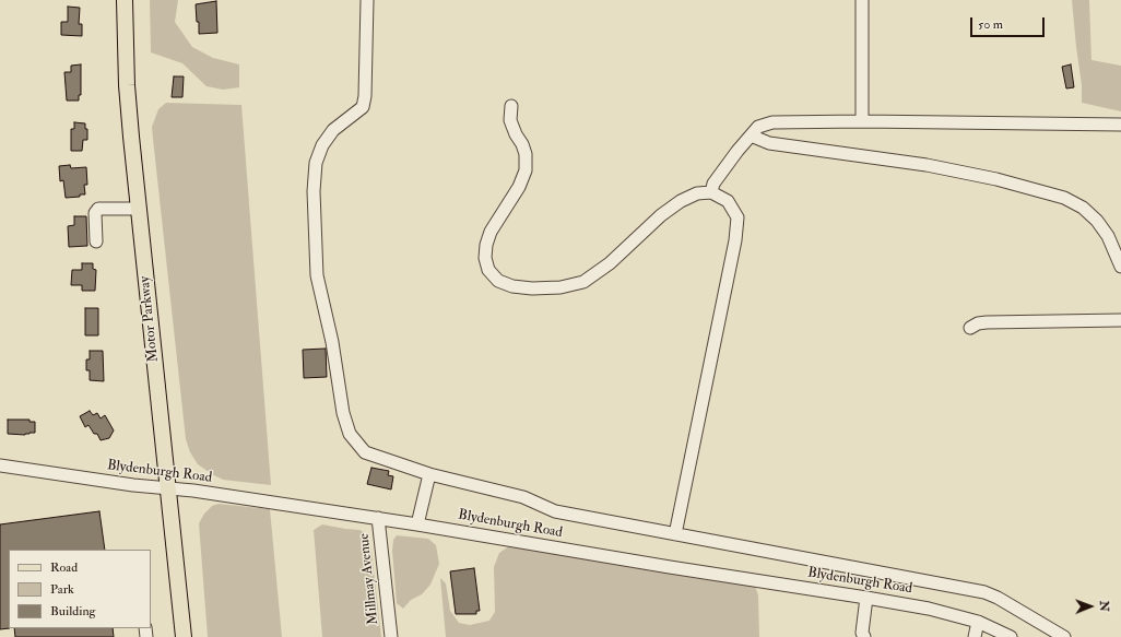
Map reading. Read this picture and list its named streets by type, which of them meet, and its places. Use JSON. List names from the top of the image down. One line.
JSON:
{"streets":{"main road":["Motor Parkway"],"street":["Blydenburgh Road","Millmay Avenue"]},"crossings":[["Motor Parkway","Blydenburgh Road"],["Blydenburgh Road","Millmay Avenue"]],"legend":["Road","Park","Building"],"scale_bar":"50 m","north":"right"}
